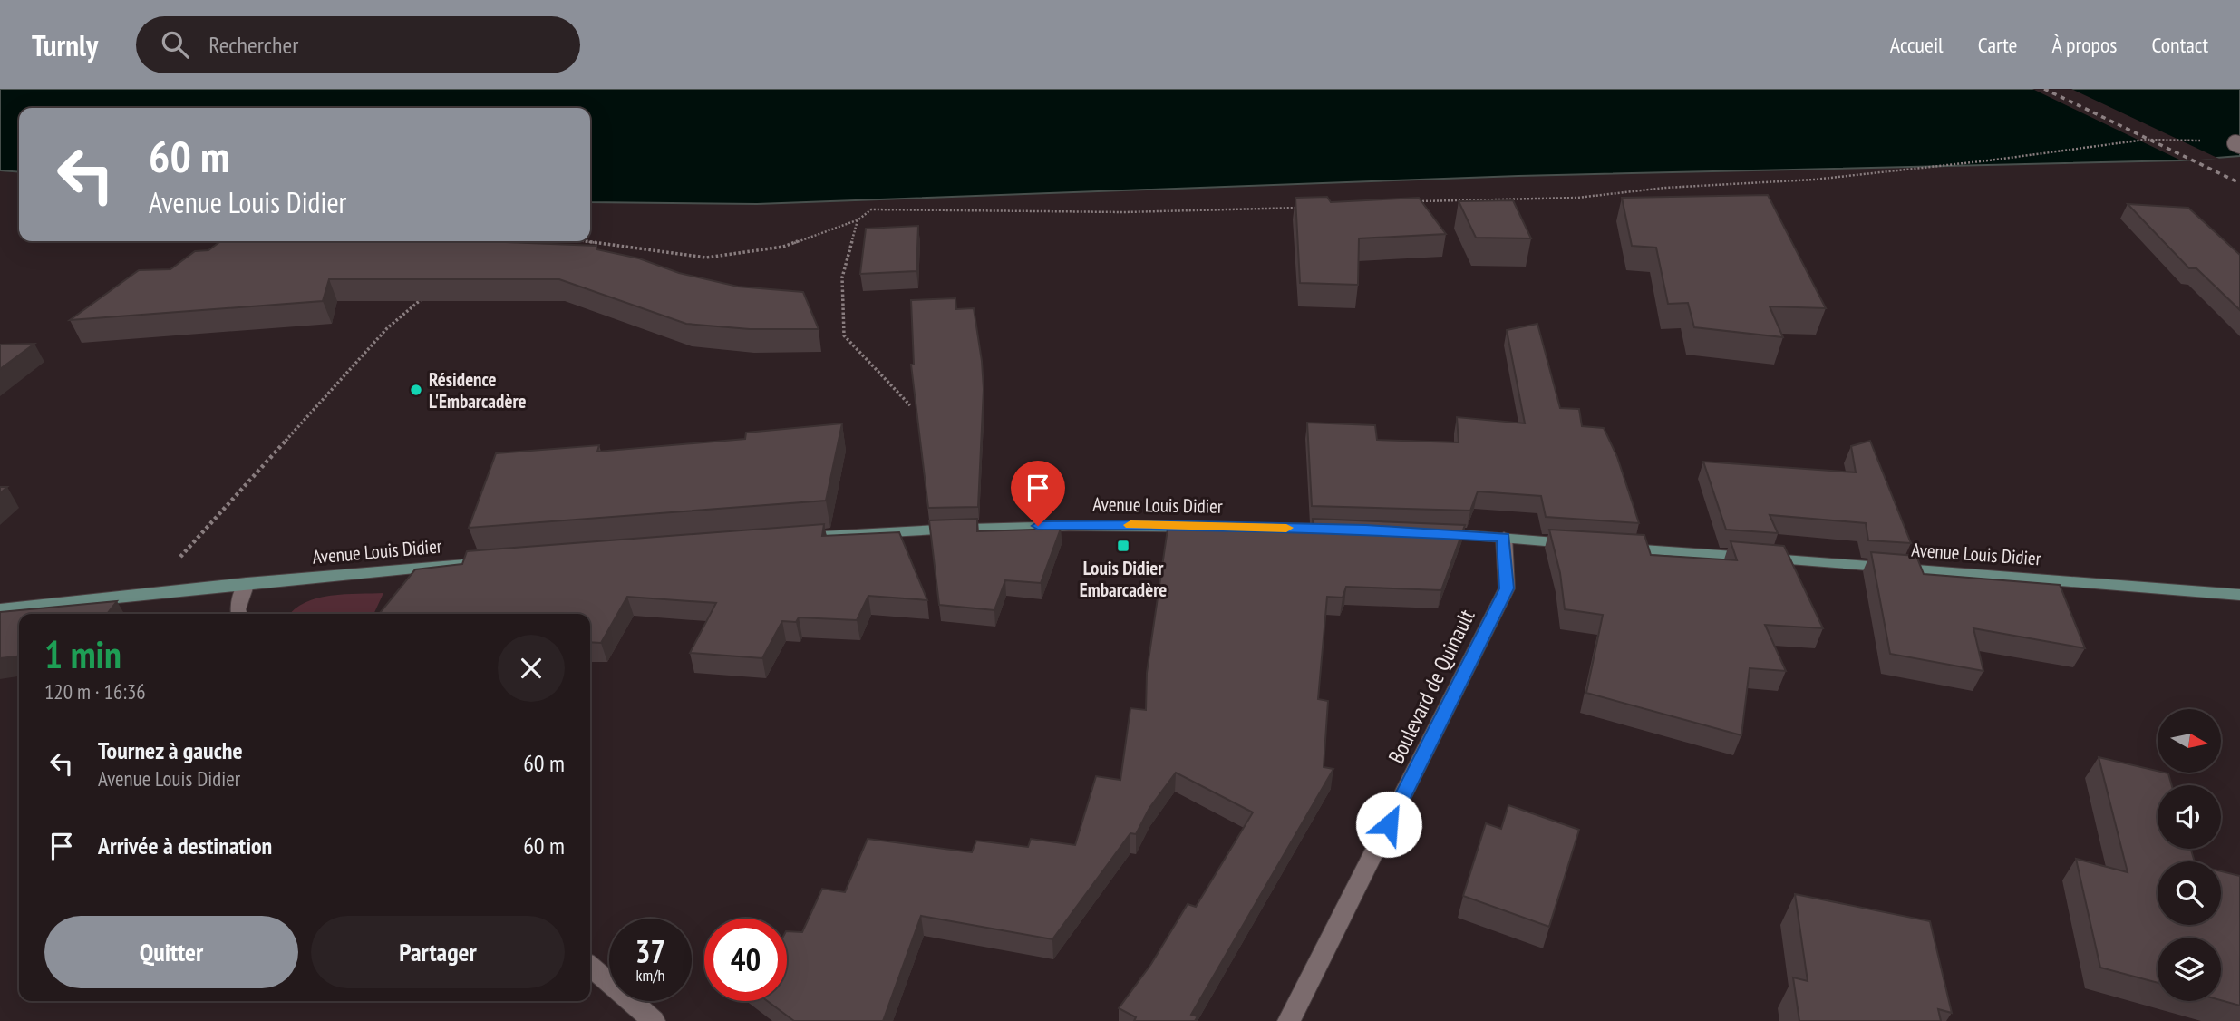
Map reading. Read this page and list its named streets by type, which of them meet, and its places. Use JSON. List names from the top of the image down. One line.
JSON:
{"streets":{"main road":["Avenue Louis Didier"],"street":["Boulevard de Quinault"]},"places":{"other":["Résidence L'Embarcadère"],"transit":["Louis Didier Embarcadère"]},"north":"right","page":{"header":"Turnly","search":"Rechercher","nav":["Accueil","Carte","À propos","Contact"],"turn":["60 m","Avenue Louis Didier"],"heading":["1 min","120 m · 16:36"],"list":[{"name":"Tournez à gauche","note":"Avenue Louis Didier","value":"60 m"},{"name":"Arrivée à destination","value":"60 m"}],"buttons":["Quitter","Partager"],"speed":"37 km/h","limit":"40"}}
